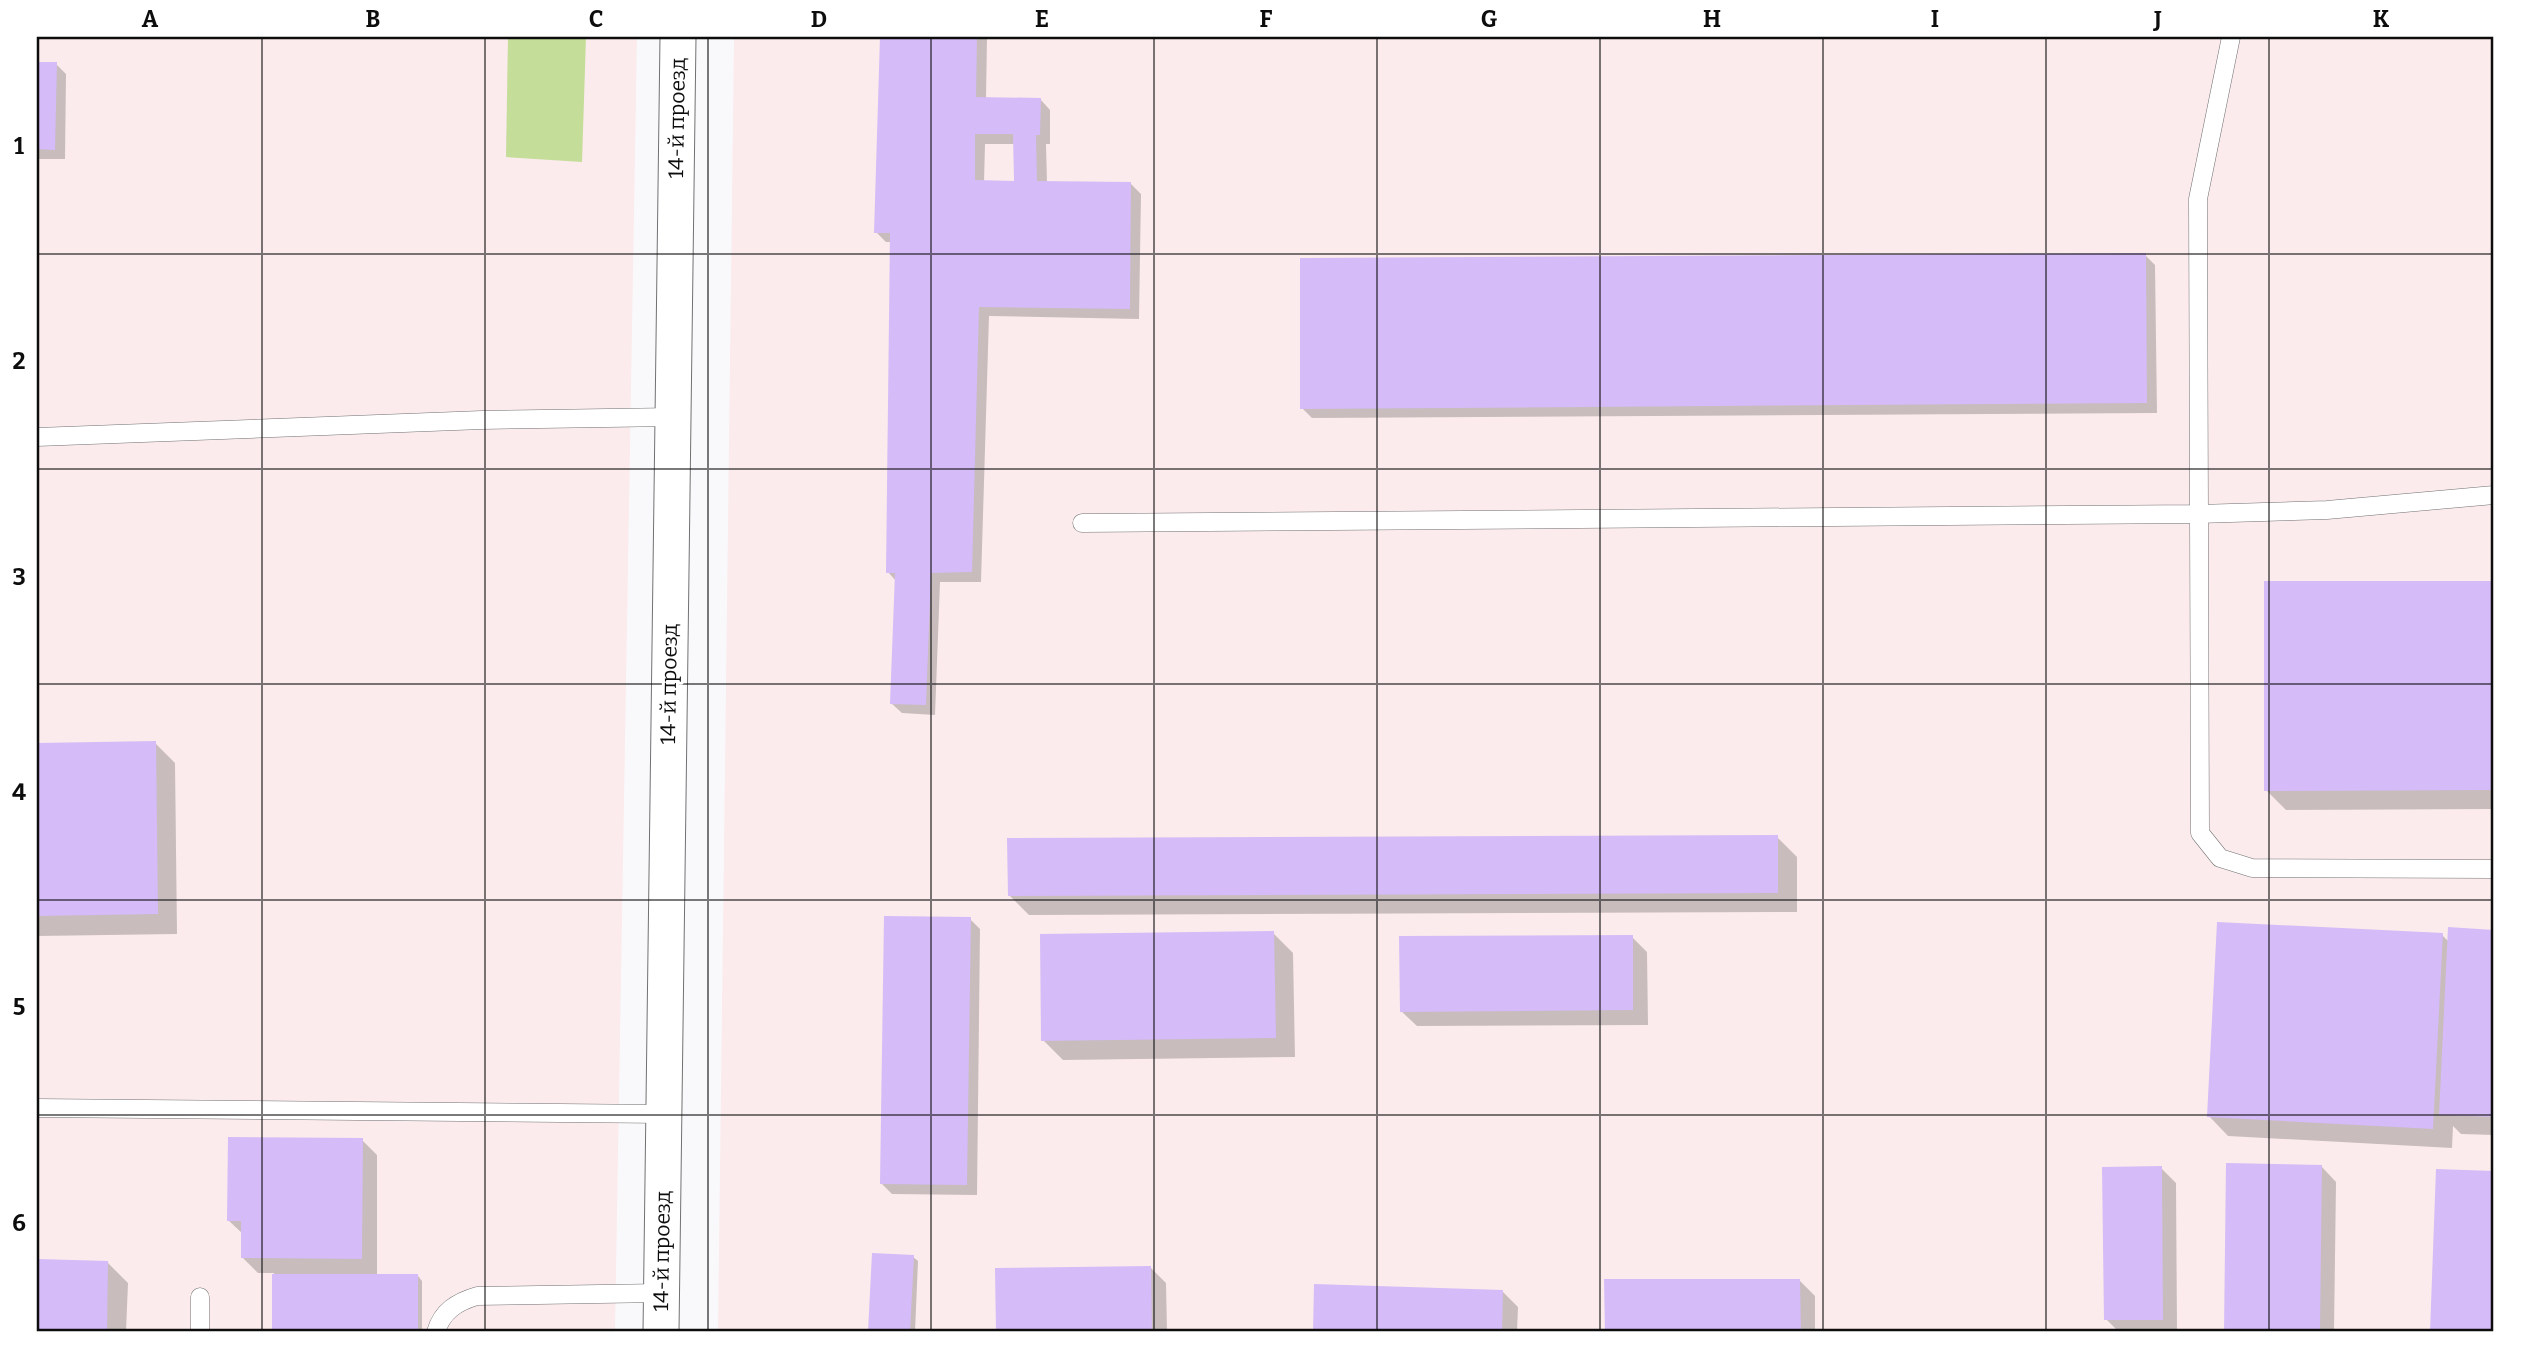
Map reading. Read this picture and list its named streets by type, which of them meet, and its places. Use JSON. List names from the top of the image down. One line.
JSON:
{"streets":{"street":["14-й проезд"]},"grid":{"columns":["A","B","C","D","E","F","G","H","I","J","K"],"rows":["1","2","3","4","5","6"]}}
